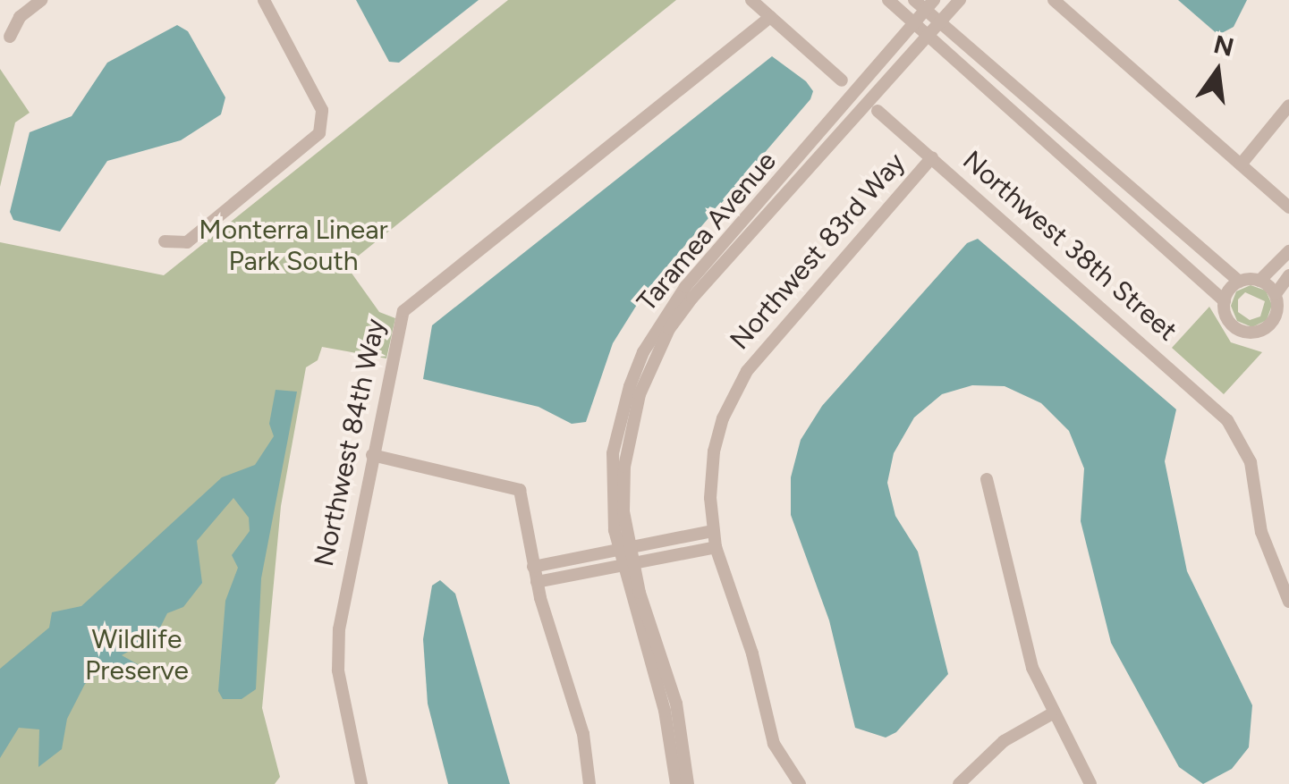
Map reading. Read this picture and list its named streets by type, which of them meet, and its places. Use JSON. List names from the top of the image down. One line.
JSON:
{"streets":{"street":["Taramea Avenue","Northwest 38th Street","Northwest 83rd Way","Northwest 84th Way"]},"crossings":[["Northwest 38th Street","Northwest 83rd Way"]],"parks":["Monterra Linear Park South","Wildlife Preserve"],"north":"top"}
